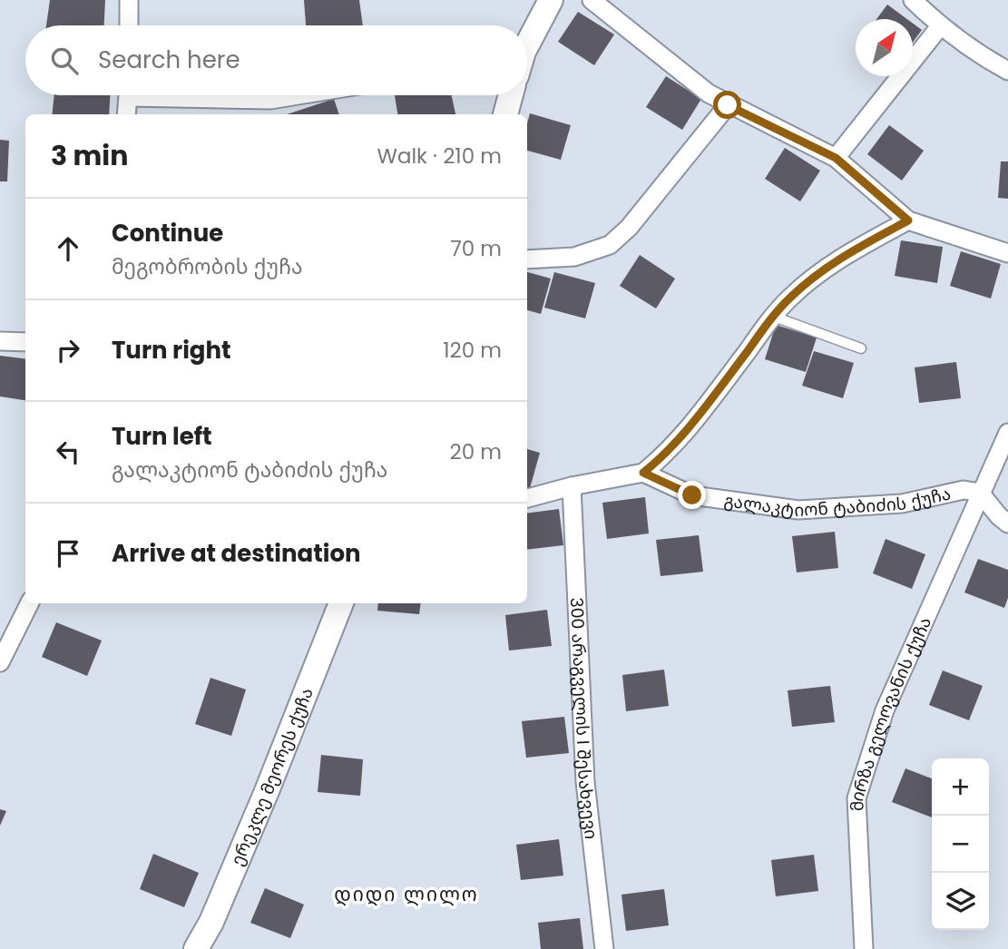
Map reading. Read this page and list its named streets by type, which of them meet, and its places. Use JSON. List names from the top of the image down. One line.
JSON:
{"streets":{"street":["გალაკტიონ ტაბიძის ქუჩა","მირზა გელოვანის ქუჩა","300 არაგველის I შესახვევი","ერეკლე მეორეს ქუჩა"]},"crossings":[["გალაკტიონ ტაბიძის ქუჩა","მირზა გელოვანის ქუჩა"]],"districts":["დიდი ლილო"],"north":"top right","page":{"search":"Search here","heading":["3 min","Walk · 210 m"],"list":[["Continue","მეგობრობის ქუჩა","70 m"],["Turn right","120 m"],["Turn left","გალაკტიონ ტაბიძის ქუჩა","20 m"],"Arrive at destination"],"map_buttons":["+","−"]}}
